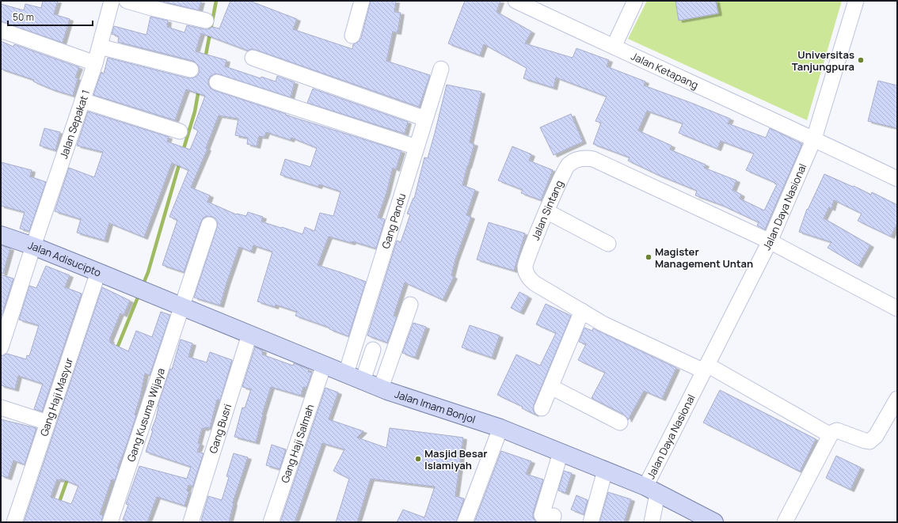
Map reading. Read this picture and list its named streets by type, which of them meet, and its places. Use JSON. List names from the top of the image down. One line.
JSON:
{"streets":{"main road":["Jalan Adisucipto","Jalan Imam Bonjol"],"street":["Jalan Ketapang","Jalan Sepakat 1","Jalan Daya Nasional","Jalan Sintang","Gang Pandu","Gang Haji Masyur","Gang Kusuma Wijaya","Gang Busri","Gang Haji Salmah"]},"crossings":[["Jalan Ketapang","Jalan Daya Nasional"],["Jalan Sepakat 1","Jalan Adisucipto"],["Jalan Daya Nasional","Jalan Sintang"],["Jalan Daya Nasional","Jalan Imam Bonjol"],["Gang Pandu","Jalan Imam Bonjol"],["Jalan Adisucipto","Gang Haji Masyur"],["Jalan Adisucipto","Jalan Imam Bonjol"],["Jalan Imam Bonjol","Gang Kusuma Wijaya"],["Jalan Imam Bonjol","Gang Busri"],["Jalan Imam Bonjol","Gang Haji Salmah"]],"places":["Universitas Tanjungpura","Magister Management Untan","Masjid Besar Islamiyah"],"scale_bar":"50 m"}
